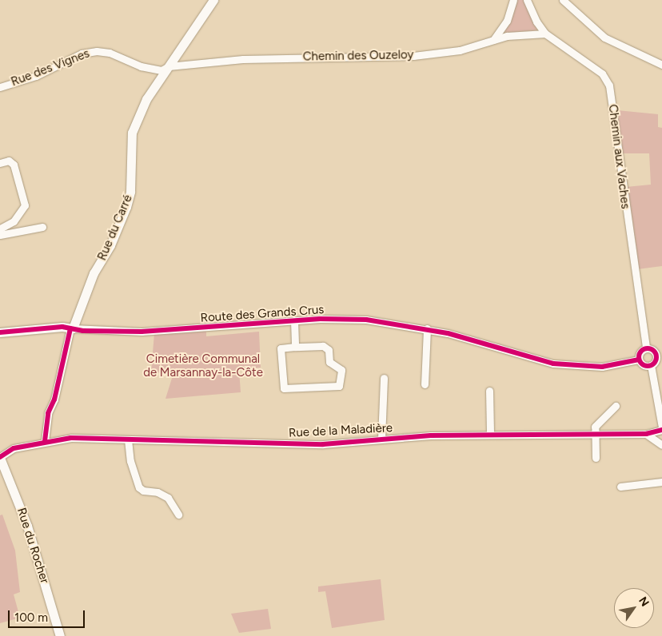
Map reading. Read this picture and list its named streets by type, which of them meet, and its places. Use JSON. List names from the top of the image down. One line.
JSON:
{"streets":{"main road":["Rue du Carré","Rue du Rocher"],"street":["Chemin des Ouzeloy","Rue des Vignes","Chemin aux Vaches","Route des Grands Crus","Rue de la Maladière"]},"crossings":[["Chemin des Ouzeloy","Rue des Vignes"],["Chemin des Ouzeloy","Chemin aux Vaches"],["Chemin des Ouzeloy","Rue du Carré"],["Rue des Vignes","Rue du Carré"],["Chemin aux Vaches","Route des Grands Crus"],["Rue du Carré","Route des Grands Crus"],["Rue de la Maladière","Rue du Rocher"]],"parks":["Cimetière Communal de Marsannay-la-Côte"],"scale_bar":"100 m","north":"top right"}
